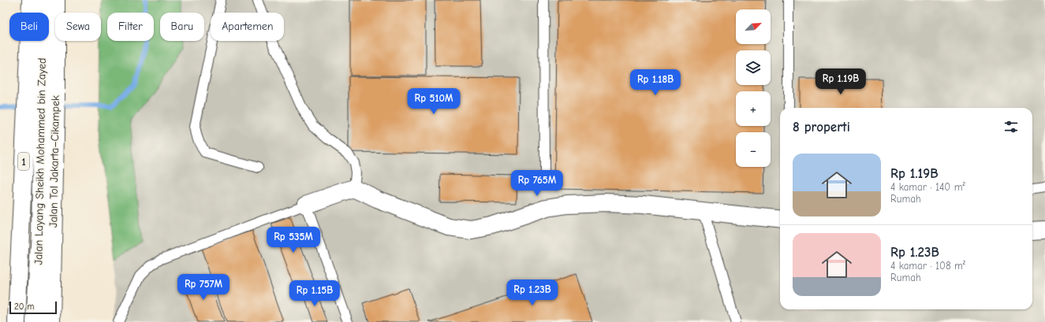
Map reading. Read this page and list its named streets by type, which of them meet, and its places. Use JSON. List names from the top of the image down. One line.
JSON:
{"streets":{"main road":["1","Jalan Layang Sheikh Mohammed bin Zayed","Jalan Tol Jakarta–Cikampek"]},"scale_bar":"20 m","north":"top right","page":{"map_buttons":["+","−"],"chip":["Beli","Sewa","Filter","Baru","Apartemen"],"price":["Rp 1.19B","Rp 1.18B","Rp 510M","Rp 765M","Rp 535M","Rp 757M","Rp 1.23B","Rp 1.15B"],"heading":"8 properti","list":[{"name":"Rp 1.19B","note":"4 kamar · 140 m² · Rumah"},{"name":"Rp 1.23B","note":"4 kamar · 108 m² · Rumah"}],"scale":"20 m"}}
